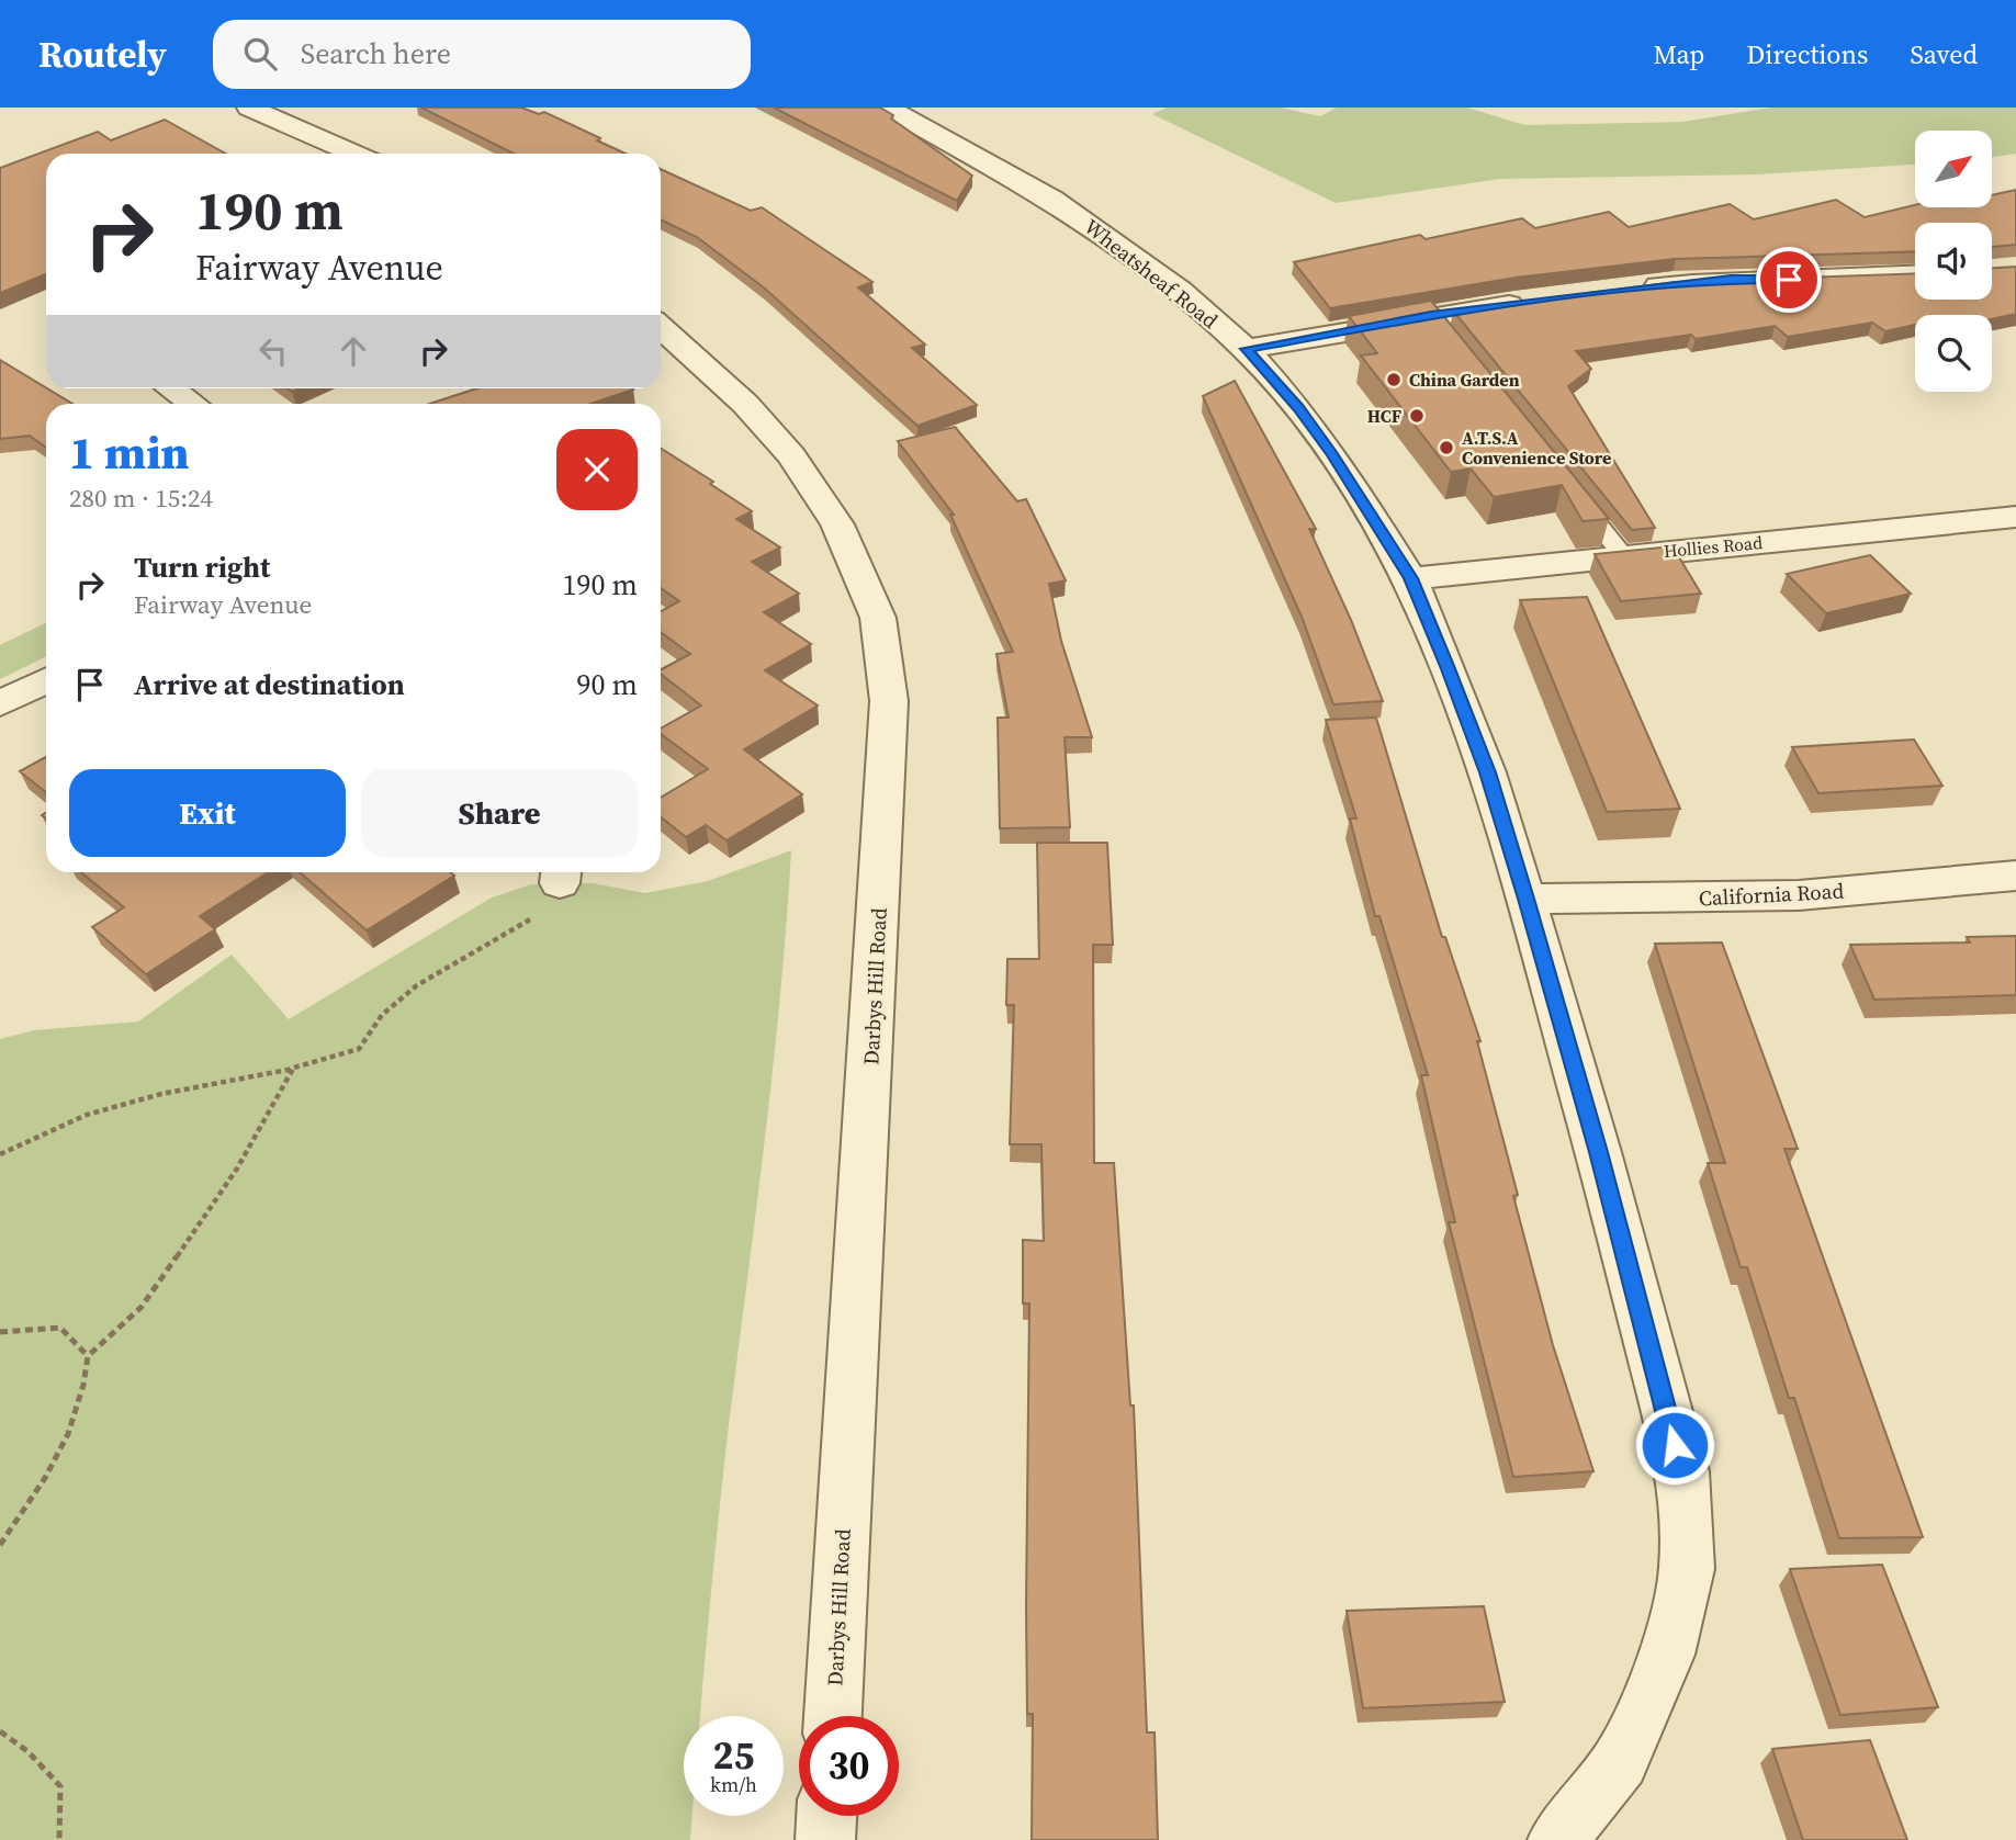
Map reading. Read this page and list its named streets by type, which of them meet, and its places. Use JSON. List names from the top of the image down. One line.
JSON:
{"streets":{"street":["Wheatsheaf Road","Hollies Road","California Road","Darbys Hill Road"]},"crossings":[["Wheatsheaf Road","Hollies Road"],["Wheatsheaf Road","California Road"]],"places":["China Garden","HCF","A.T.S.A Convenience Store"],"north":"top right","page":{"header":"Routely","search":"Search here","nav":["Map","Directions","Saved"],"turn":["190 m","Fairway Avenue"],"heading":["1 min","280 m · 15:24"],"list":[{"name":"Turn right","note":"Fairway Avenue","value":"190 m"},{"name":"Arrive at destination","value":"90 m"}],"buttons":["Exit","Share"],"speed":"25 km/h","limit":"30"}}
